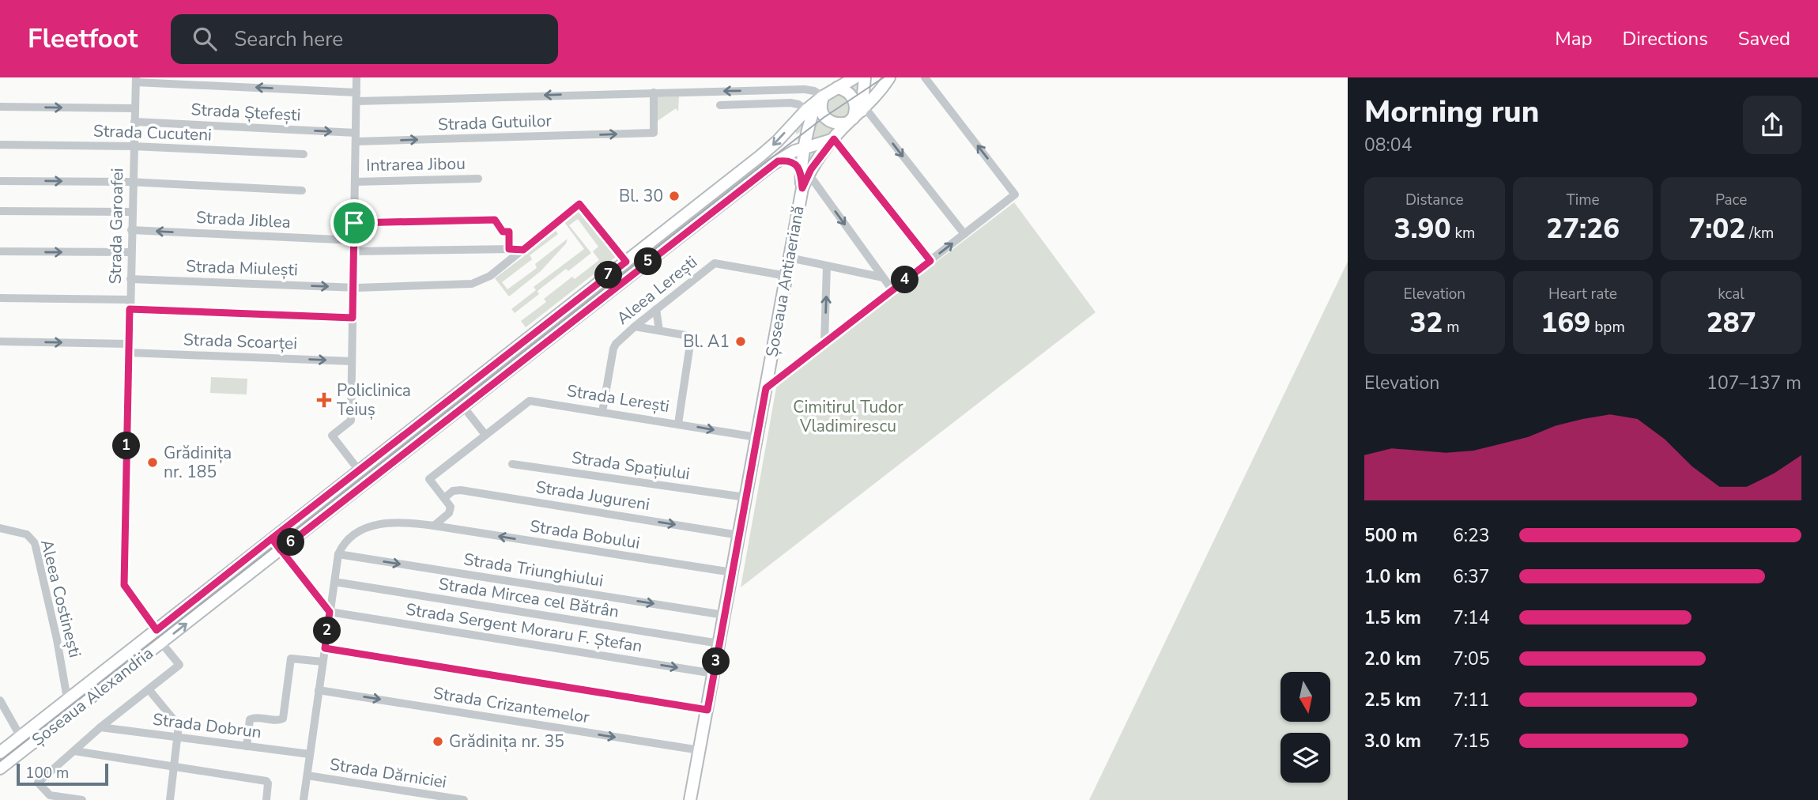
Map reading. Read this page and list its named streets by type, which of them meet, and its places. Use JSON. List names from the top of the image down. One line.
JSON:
{"streets":{"main road":["Șoseaua Antiaeriană","Șoseaua Alexandria"],"street":["Strada Ștefești","Strada Gutuilor","Strada Cucuteni","Intrarea Jibou","Strada Jiblea","Strada Garoafei","Strada Miulești","Aleea Lerești","Strada Scoarței","Strada Lerești","Strada Spațiului","Strada Jugureni","Strada Bobului","Strada Triunghiului","Strada Mircea cel Bătrân","Aleea Costinești","Strada Sergent Moraru F. Ștefan","Strada Crizantemelor","Strada Dobrun","Strada Dărniciei"]},"crossings":[["Strada Ștefești","Strada Gutuilor"],["Strada Ștefești","Strada Garoafei"],["Strada Cucuteni","Strada Garoafei"],["Strada Jiblea","Strada Garoafei"],["Strada Garoafei","Strada Miulești"],["Strada Garoafei","Strada Scoarței"],["Strada Garoafei","Șoseaua Alexandria"],["Strada Miulești","Șoseaua Alexandria"],["Șoseaua Antiaeriană","Aleea Lerești"],["Șoseaua Antiaeriană","Strada Lerești"],["Șoseaua Antiaeriană","Strada Spațiului"],["Șoseaua Antiaeriană","Strada Jugureni"],["Șoseaua Antiaeriană","Strada Bobului"],["Șoseaua Antiaeriană","Strada Triunghiului"],["Șoseaua Antiaeriană","Strada Mircea cel Bătrân"],["Șoseaua Antiaeriană","Strada Sergent Moraru F. Ștefan"],["Șoseaua Antiaeriană","Șoseaua Alexandria"],["Șoseaua Antiaeriană","Strada Crizantemelor"],["Aleea Lerești","Strada Lerești"],["Strada Lerești","Strada Jugureni"],["Aleea Costinești","Șoseaua Alexandria"]],"one_way":["Strada Jugureni","Strada Bobului","Strada Triunghiului"],"parks":["Cimitirul Tudor Vladimirescu"],"places":{"other":["Bl. 30","Bl. A1","Grădinița nr. 185","Grădinița nr. 35"],"health":["Policlinica Teiuș"]},"scale_bar":"100 m","north":"bottom","page":{"header":"Fleetfoot","search":"Search here","nav":["Map","Directions","Saved"],"heading":["Morning run","08:04"],"stats":[["Distance","3.90 km"],["Time","27:26"],["Pace","7:02 /km"],["Elevation","32 m"],["Heart rate","169 bpm"],["kcal","287"]],"pins":["5","7","4","1","6","2","3"],"chart":["Elevation","107–137 m"],"list":[{"name":"500 m","note":"6:23"},{"name":"1.0 km","note":"6:37"},{"name":"1.5 km","note":"7:14"},{"name":"2.0 km","note":"7:05"},{"name":"2.5 km","note":"7:11"},{"name":"3.0 km","note":"7:15"}],"scale":"100 m"}}
